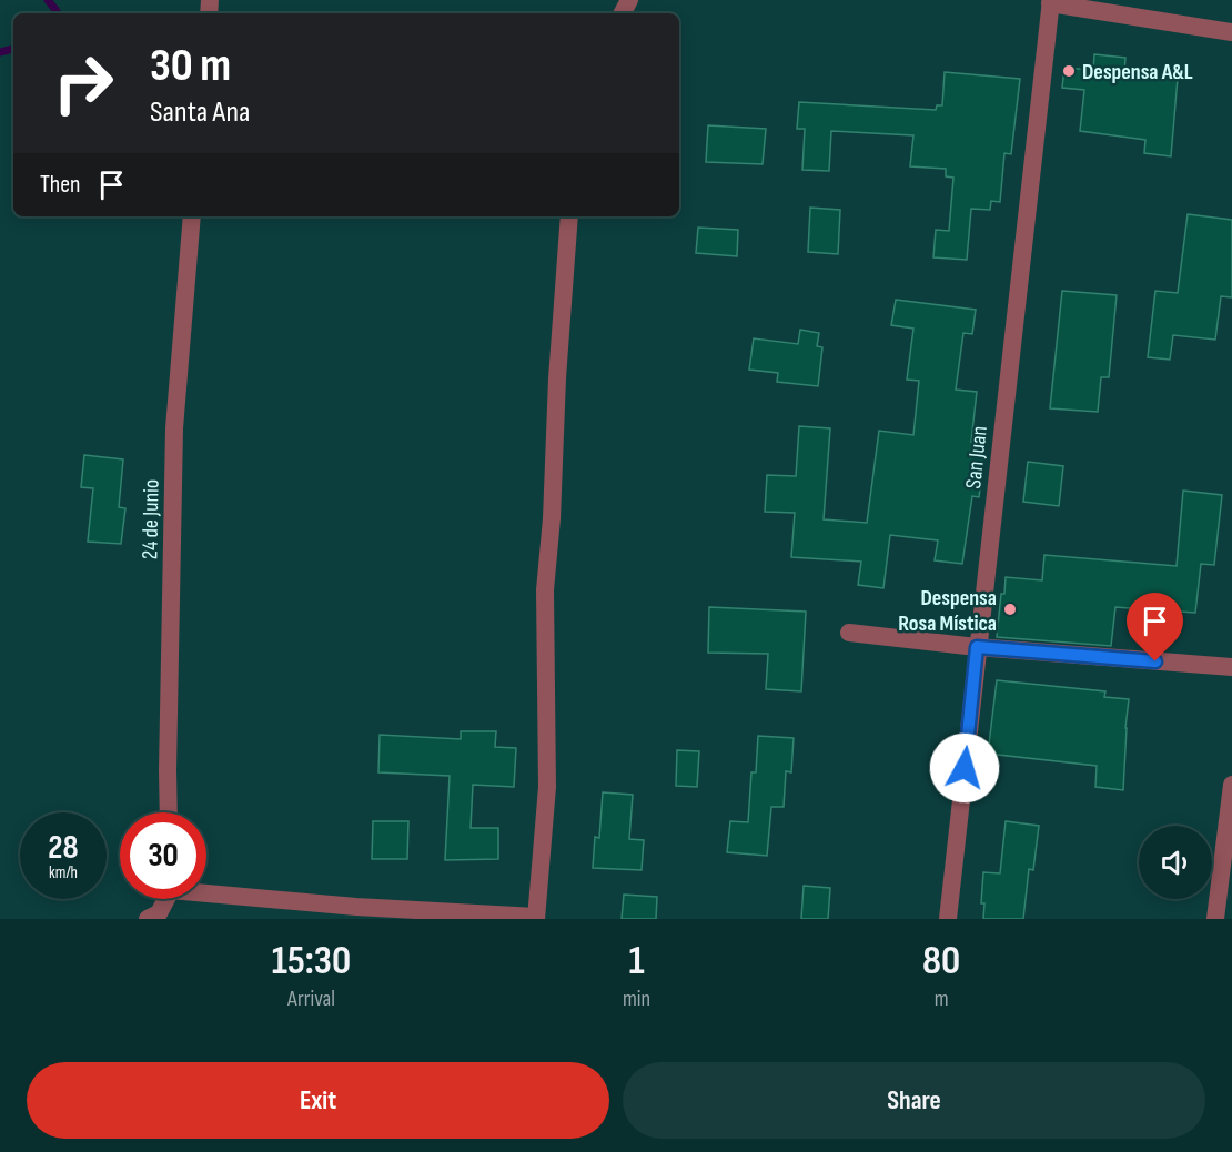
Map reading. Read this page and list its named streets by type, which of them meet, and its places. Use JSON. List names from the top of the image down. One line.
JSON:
{"streets":{"street":["San Juan","24 de Junio"]},"places":["Despensa A&L","Despensa Rosa Mística"],"page":{"turn":["30 m","Santa Ana"],"then":"Then","speed":"28 km/h","limit":"30","eta":["15:30","Arrival","1","min","80","m"],"buttons":["Exit","Share"]}}
